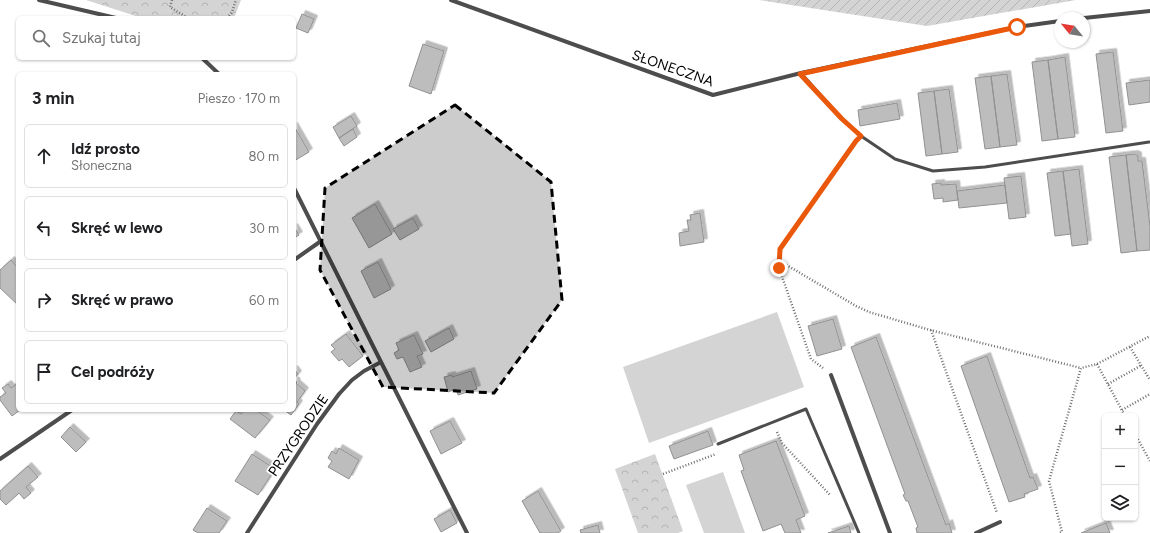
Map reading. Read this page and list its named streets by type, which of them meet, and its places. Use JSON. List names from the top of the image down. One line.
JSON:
{"streets":{"street":["SŁONECZNA","PRZYGRODZIE"]},"north":"top left","page":{"search":"Szukaj tutaj","heading":["3 min","Pieszo · 170 m"],"list":[["Idź prosto","Słoneczna","80 m"],["Skręć w lewo","30 m"],["Skręć w prawo","60 m"],"Cel podróży"],"map_buttons":["+","−"]}}
